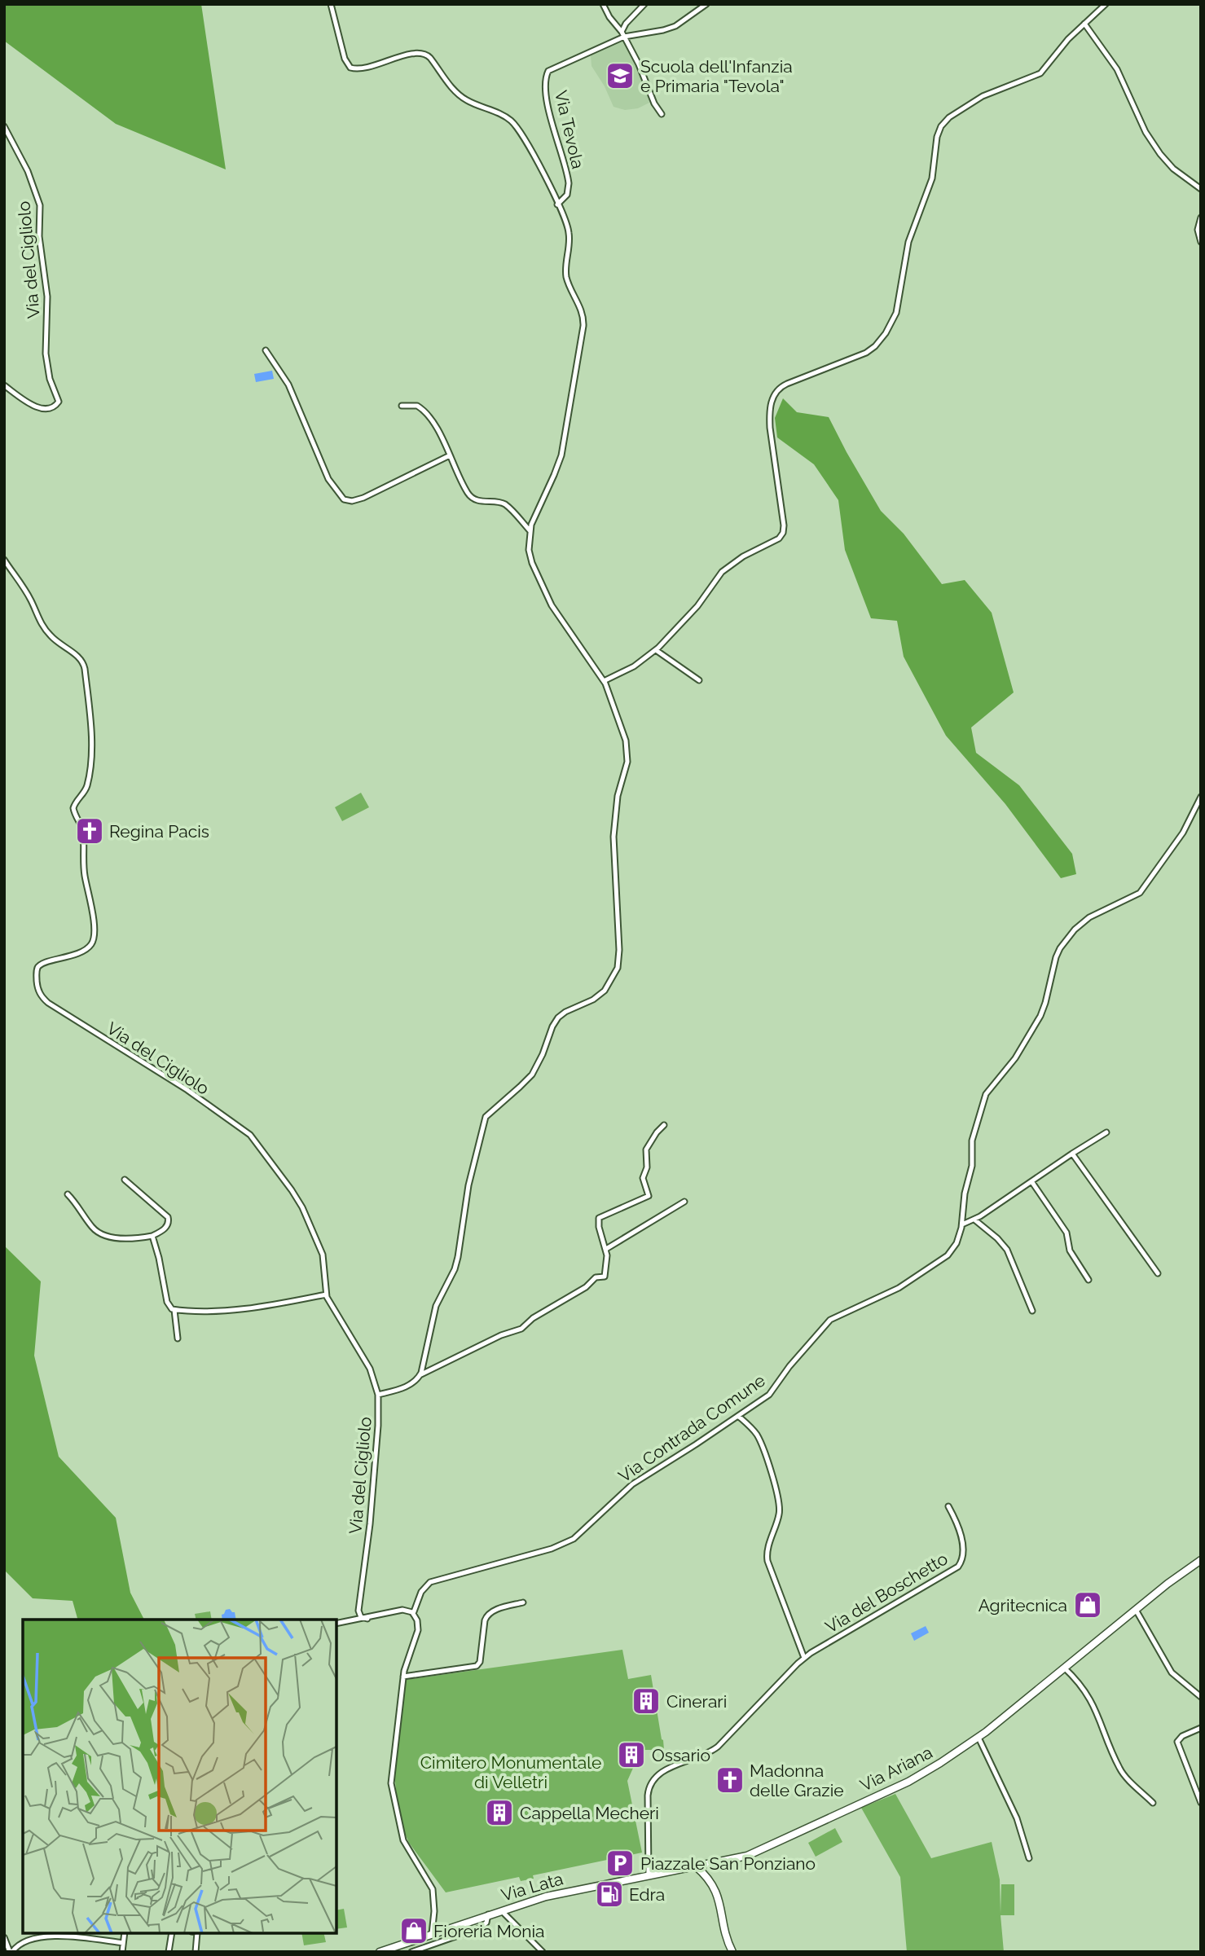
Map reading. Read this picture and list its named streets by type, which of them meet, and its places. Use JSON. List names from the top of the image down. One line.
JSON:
{"streets":{"main road":["Via Ariana","Via Lata"],"street":["Via Tevola","Via del Cigliolo","Via Contrada Comune","Via del Boschetto"]},"crossings":[["Via del Boschetto","Via Lata"],["Via Ariana","Via Lata"]],"parks":["Cimitero Monumentale di Velletri"],"places":{"school or university":["Scuola dell'Infanzia e Primaria \"Tevola\""],"church":["Regina Pacis","Madonna delle Grazie"],"shop":["Agritecnica","Fioreria Monia"],"building":["Cinerari","Ossario","Cappella Mecheri"],"parking":["Piazzale San Ponziano"],"fuel station":["Edra"]}}
